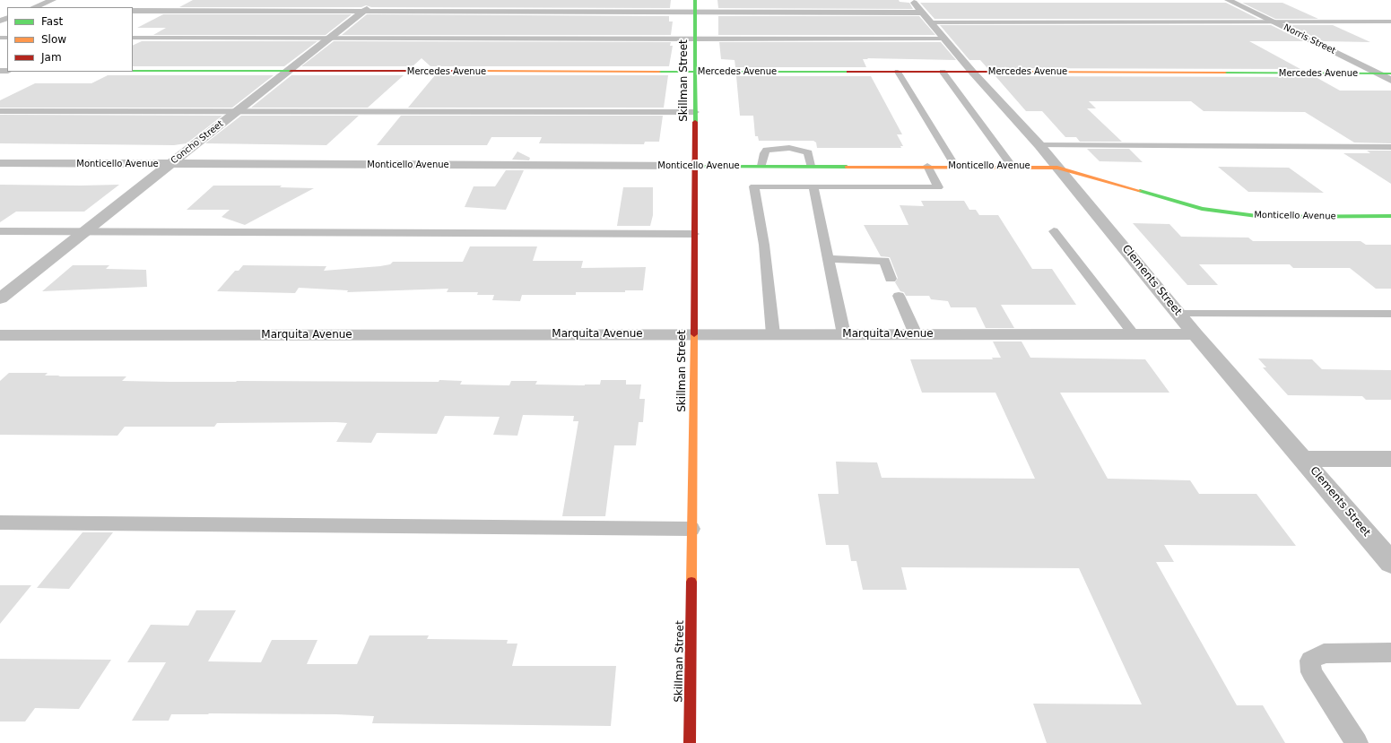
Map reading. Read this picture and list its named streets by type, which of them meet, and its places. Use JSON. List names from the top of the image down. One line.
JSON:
{"streets":{"street":["Norris Street","Mercedes Avenue","Skillman Street","Concho Street","Monticello Avenue","Clements Street","Marquita Avenue"]},"crossings":[["Norris Street","Mercedes Avenue"],["Mercedes Avenue","Skillman Street"],["Mercedes Avenue","Concho Street"],["Mercedes Avenue","Clements Street"],["Skillman Street","Monticello Avenue"],["Skillman Street","Marquita Avenue"],["Concho Street","Monticello Avenue"],["Monticello Avenue","Clements Street"],["Clements Street","Marquita Avenue"]],"legend":["Fast","Slow","Jam"]}
